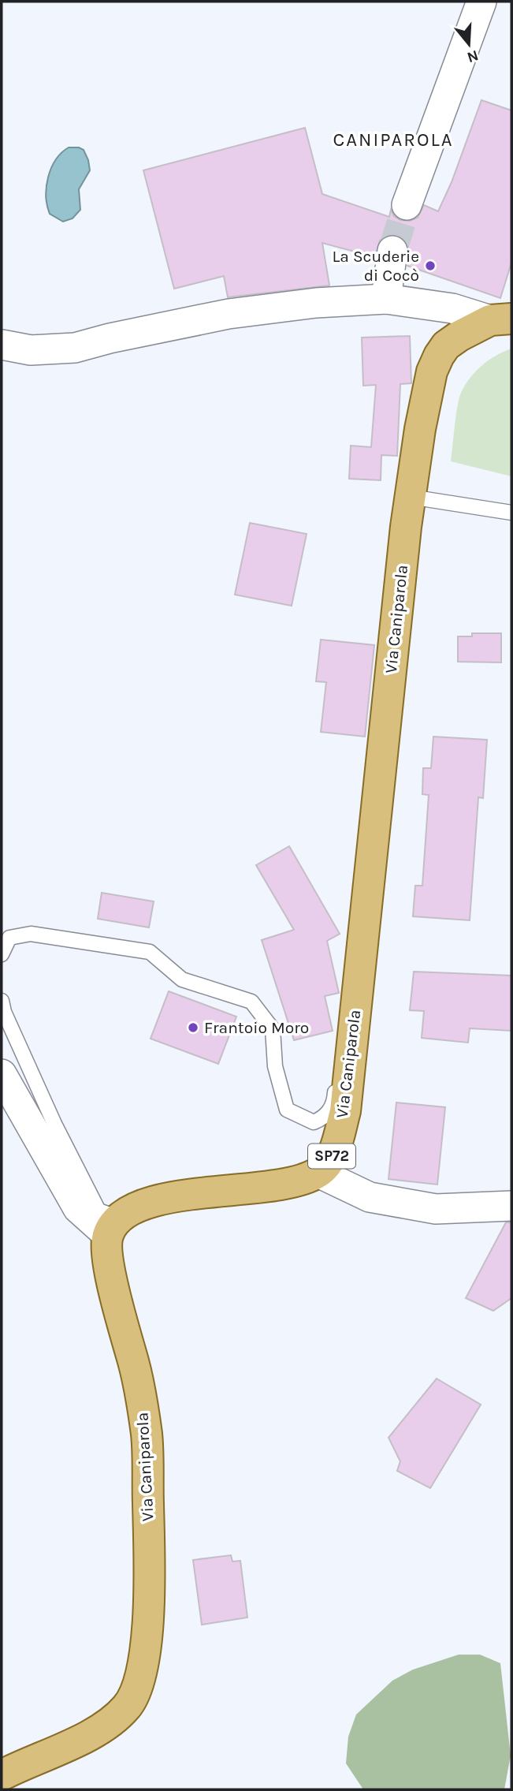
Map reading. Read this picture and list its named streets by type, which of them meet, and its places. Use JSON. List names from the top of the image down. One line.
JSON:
{"streets":{"main road":["Via Caniparola","SP72"]},"crossings":[["Via Caniparola","SP72"]],"districts":["CANIPAROLA"],"places":["La Scuderie di Cocò","Frantoio Moro"],"north":"bottom"}
